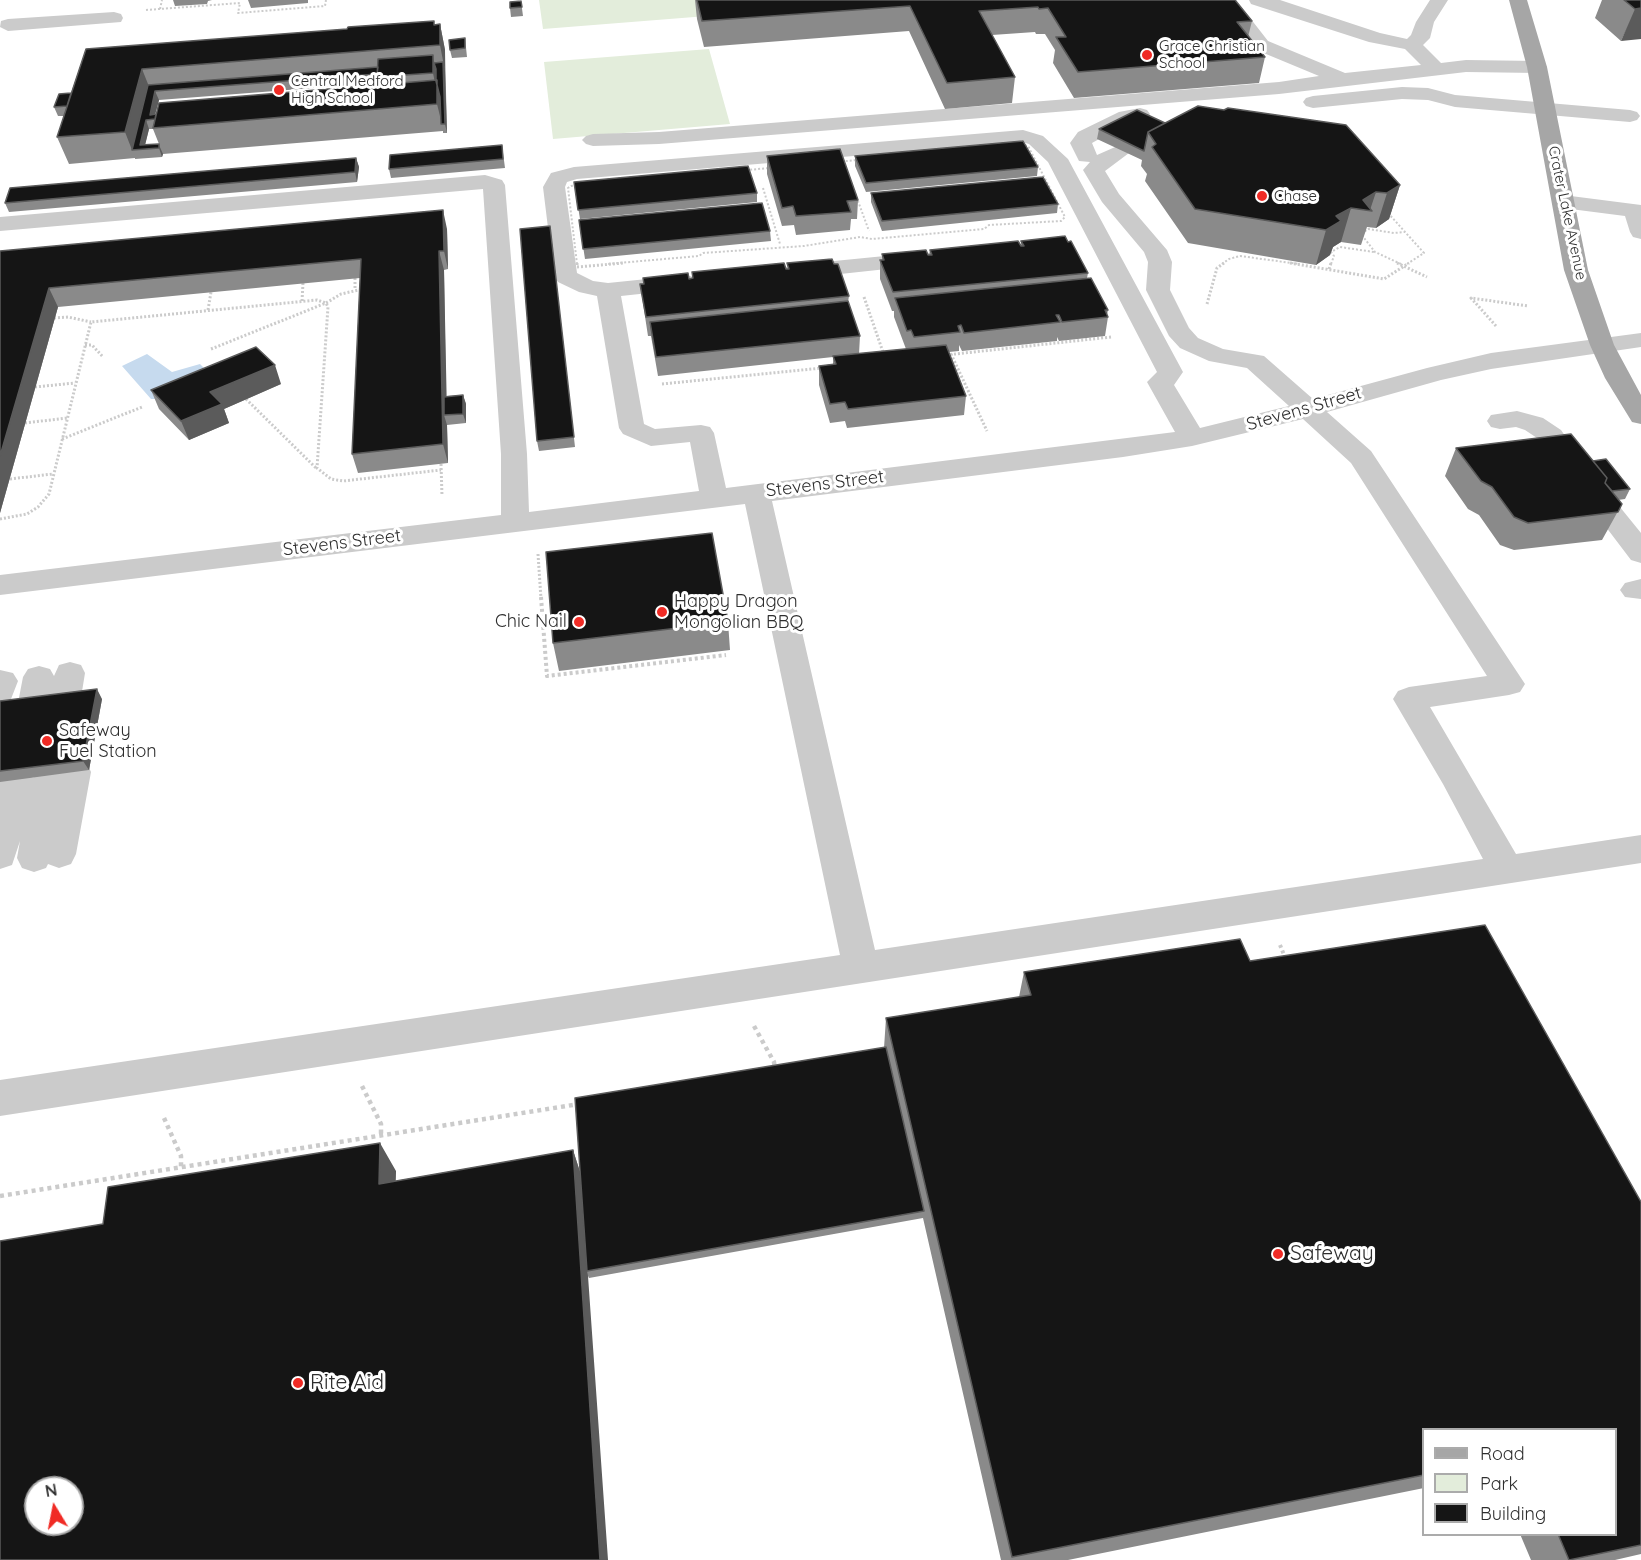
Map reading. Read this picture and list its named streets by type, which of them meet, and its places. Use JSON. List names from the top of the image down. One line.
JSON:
{"streets":{"main road":["Crater Lake Avenue"],"street":["Stevens Street"]},"crossings":[["Crater Lake Avenue","Stevens Street"]],"places":["Grace Christian School","Central Medford High School","Chase","Happy Dragon Mongolian BBQ","Chic Nail","Safeway Fuel Station","Safeway","Rite Aid"],"legend":["Road","Park","Building"],"north":"top"}
